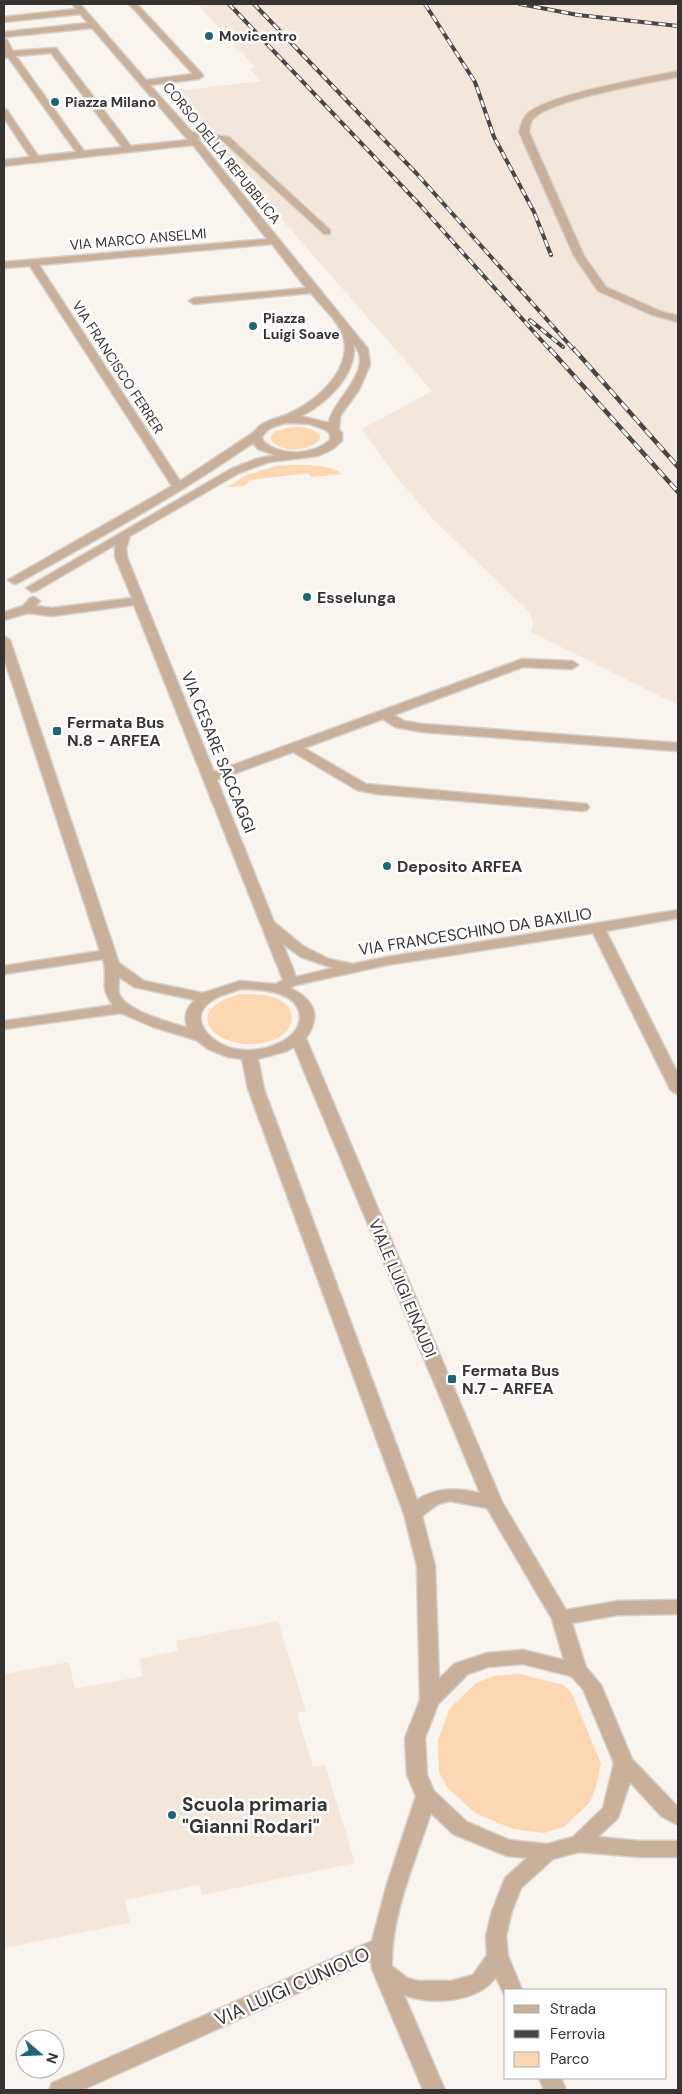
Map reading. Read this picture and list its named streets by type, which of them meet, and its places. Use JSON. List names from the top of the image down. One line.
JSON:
{"streets":{"street":["CORSO DELLA REPUBBLICA","VIA MARCO ANSELMI","VIA FRANCISCO FERRER","VIA CESARE SACCAGGI","VIA FRANCESCHINO DA BAXILIO","VIALE LUIGI EINAUDI","VIA LUIGI CUNIOLO"]},"crossings":[["CORSO DELLA REPUBBLICA","VIA MARCO ANSELMI"],["VIA MARCO ANSELMI","VIA FRANCISCO FERRER"],["VIA CESARE SACCAGGI","VIA FRANCESCHINO DA BAXILIO"],["VIA CESARE SACCAGGI","VIALE LUIGI EINAUDI"],["VIA FRANCESCHINO DA BAXILIO","VIALE LUIGI EINAUDI"]],"places":{"other":["Movicentro","Piazza Milano","Piazza Luigi Soave","Esselunga","Deposito ARFEA","Scuola primaria \"Gianni Rodari\""],"transit":["Fermata Bus N.8 - ARFEA","Fermata Bus N.7 - ARFEA"]},"legend":["Strada","Ferrovia","Parco"],"north":"right"}
